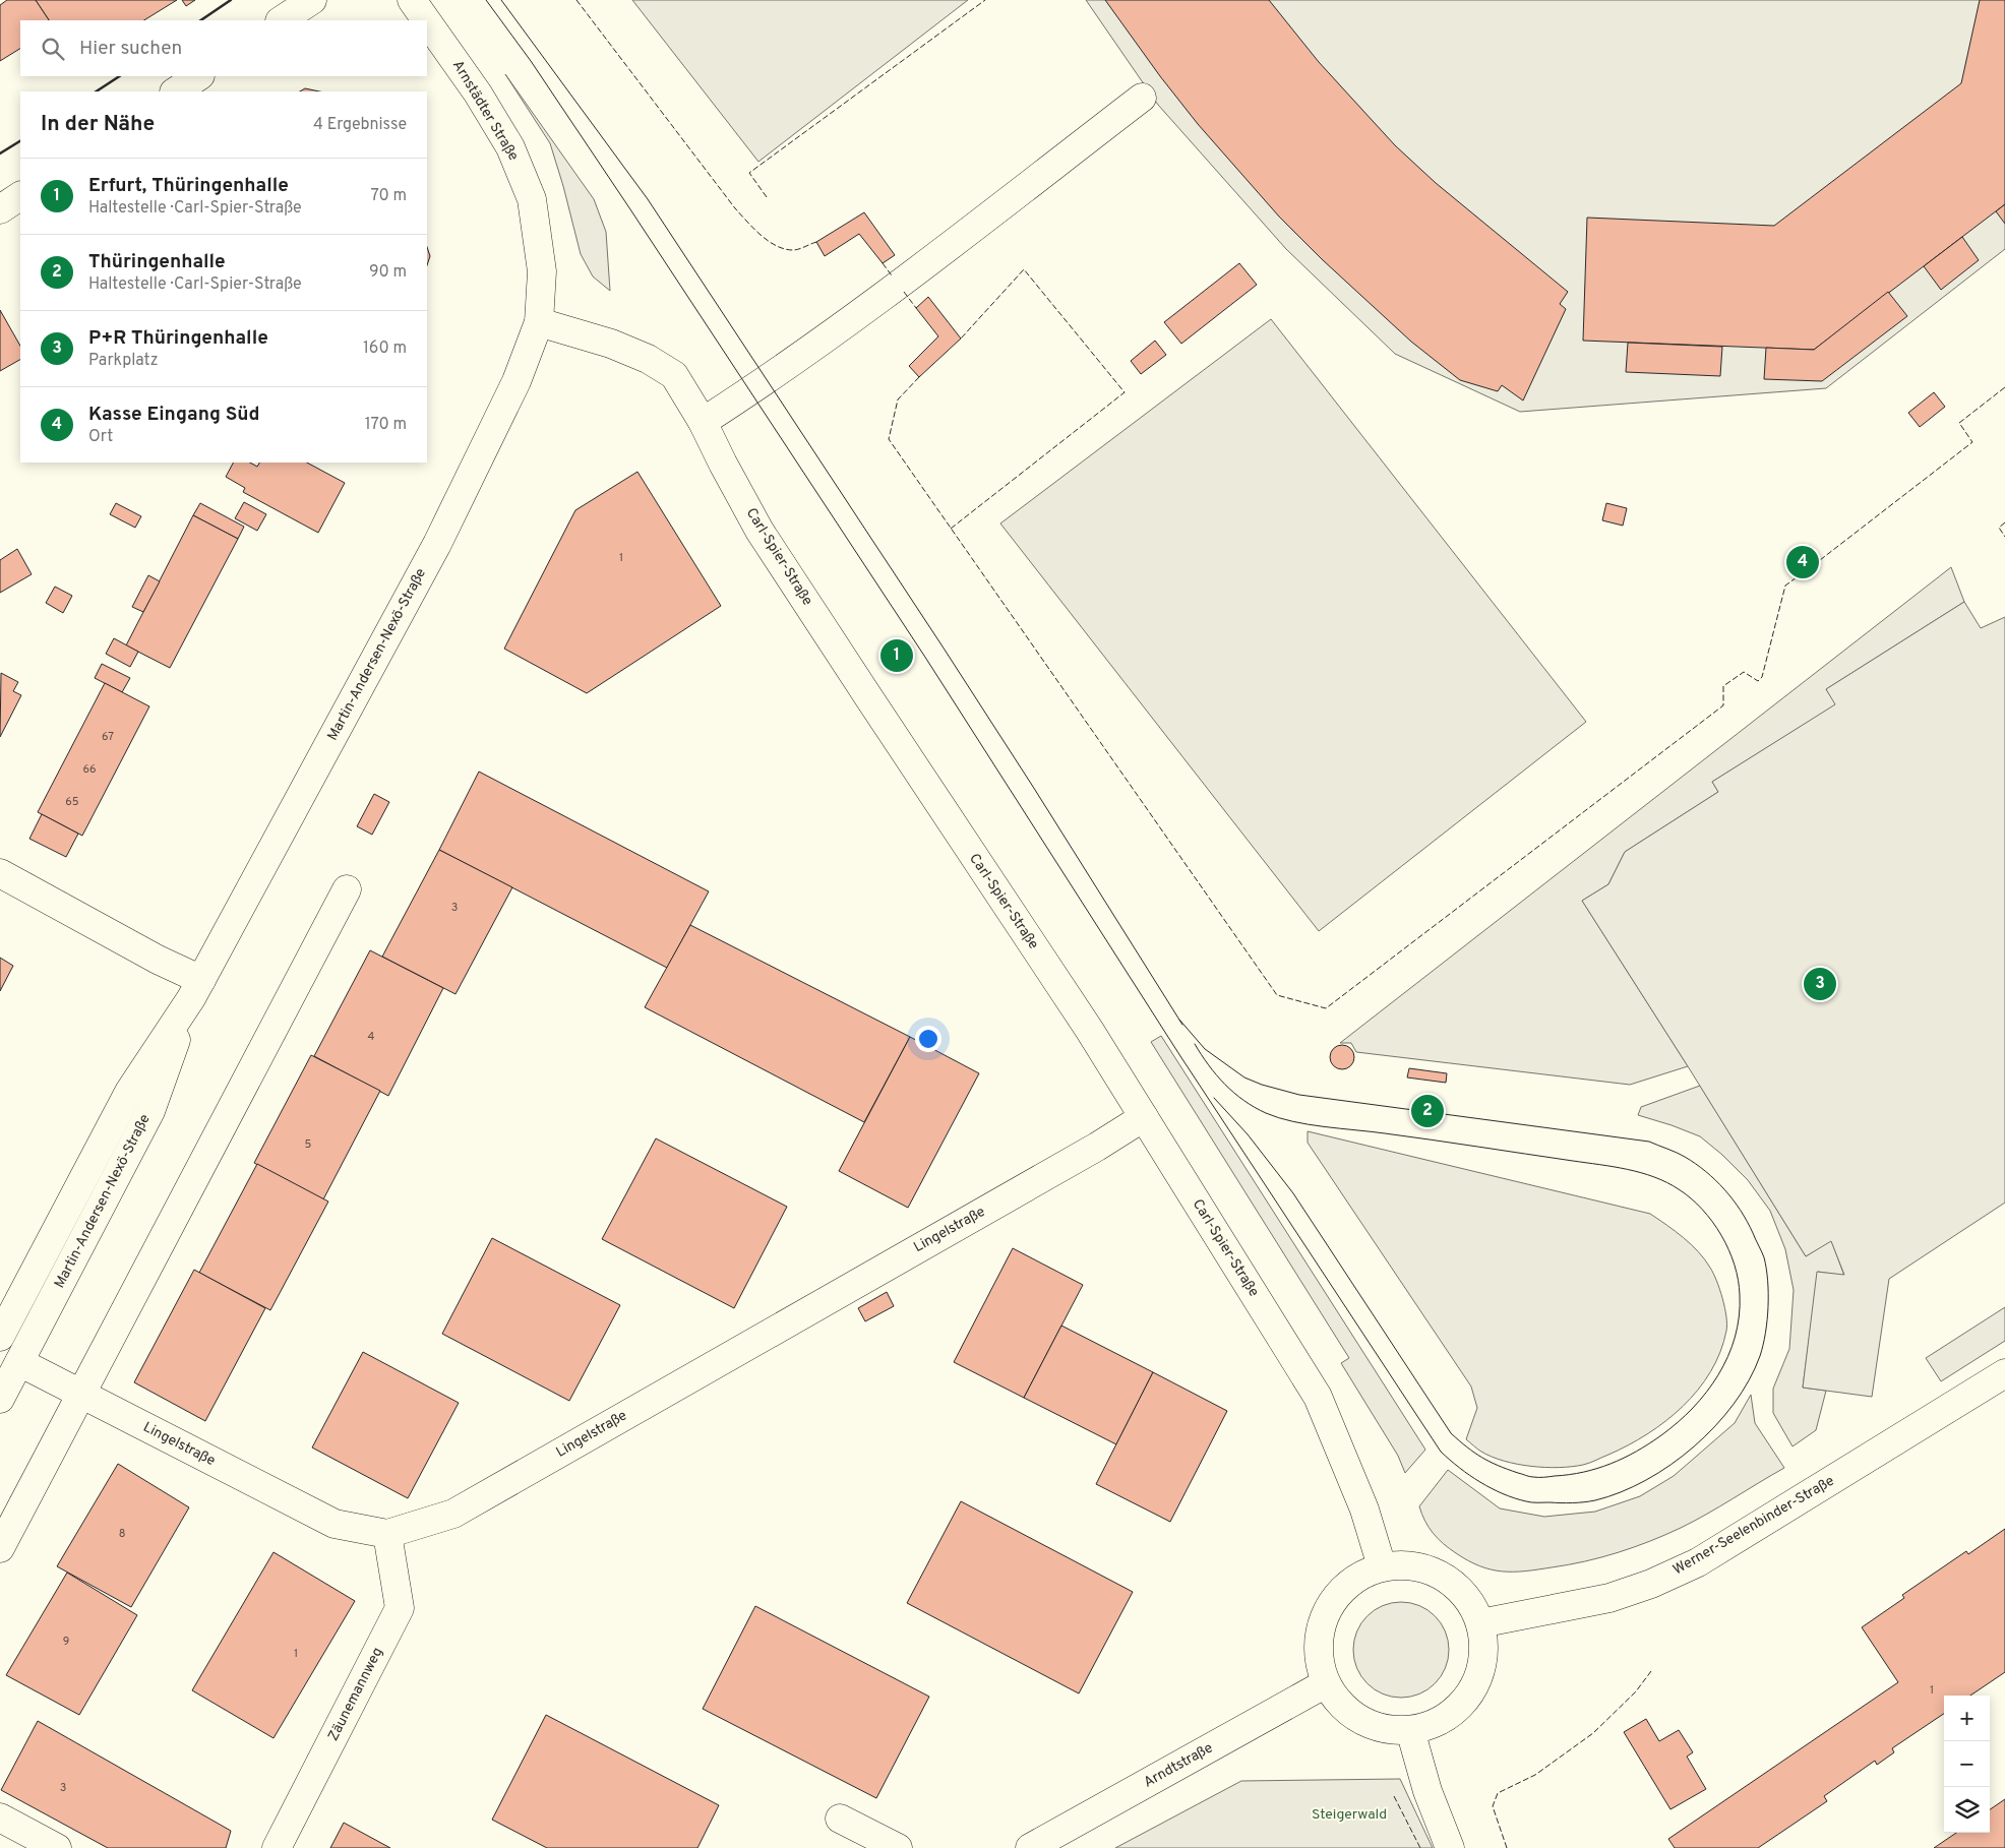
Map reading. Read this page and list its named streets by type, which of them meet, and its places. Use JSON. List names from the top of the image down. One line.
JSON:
{"streets":{"street":["Arnstädter Straße","Carl-Spier-Straße","Martin-Andersen-Nexö-Straße","Lingelstraße","Werner-Seelenbinder-Straße","Zäunemannweg","Arndtstraße"]},"crossings":[["Arnstädter Straße","Carl-Spier-Straße"],["Arnstädter Straße","Martin-Andersen-Nexö-Straße"],["Carl-Spier-Straße","Martin-Andersen-Nexö-Straße"],["Carl-Spier-Straße","Lingelstraße"],["Carl-Spier-Straße","Werner-Seelenbinder-Straße"],["Carl-Spier-Straße","Arndtstraße"],["Martin-Andersen-Nexö-Straße","Lingelstraße"],["Lingelstraße","Zäunemannweg"],["Werner-Seelenbinder-Straße","Arndtstraße"]],"parks":["Steigerwald"],"house_numbers":["1","67","66","65","3","4","5","8","9","1","1","3"],"page":{"search":"Hier suchen","heading":["In der Nähe","4 Ergebnisse"],"list":[{"mark":"1","name":"Erfurt, Thüringenhalle","note":"Haltestelle · Carl-Spier-Straße","value":"70 m"},{"mark":"2","name":"Thüringenhalle","note":"Haltestelle · Carl-Spier-Straße","value":"90 m"},{"mark":"3","name":"P+R Thüringenhalle","note":"Parkplatz","value":"160 m"},{"mark":"4","name":"Kasse Eingang Süd","note":"Ort","value":"170 m"}],"pins":["4","1","3","2"],"map_buttons":["+","−"]}}
